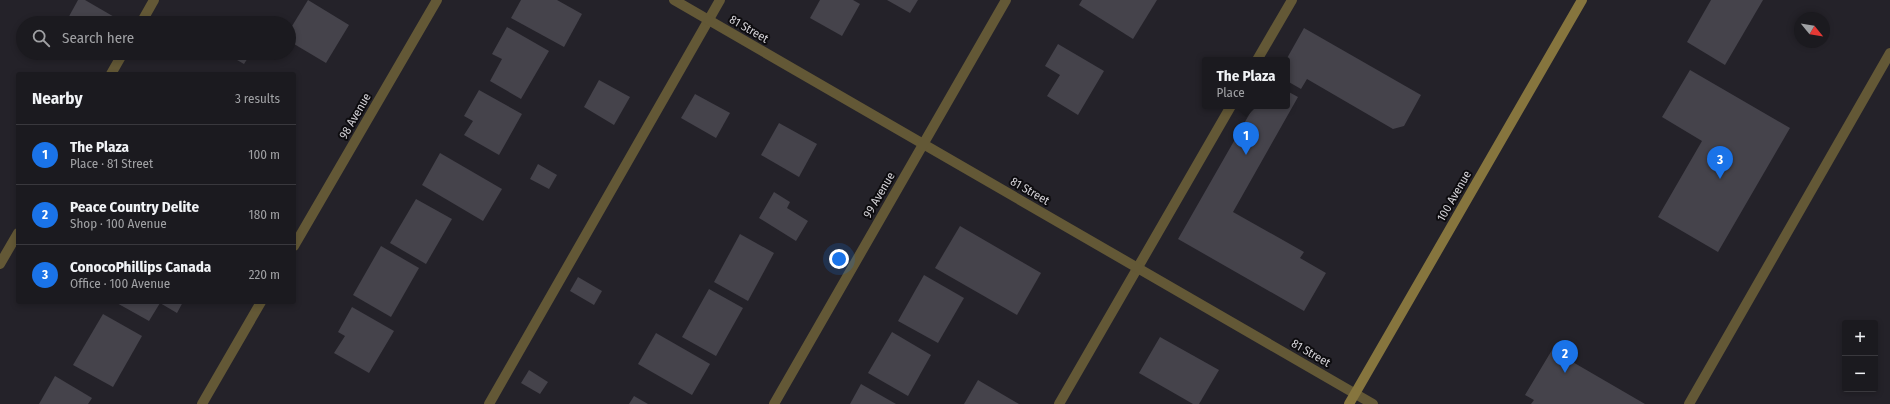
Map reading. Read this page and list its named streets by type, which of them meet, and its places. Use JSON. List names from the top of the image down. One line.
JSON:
{"streets":{"main road":["100 Avenue"],"street":["81 Street","98 Avenue","99 Avenue"]},"crossings":[["81 Street","99 Avenue"],["81 Street","100 Avenue"]],"north":"bottom right","page":{"search":"Search here","popup":["The Plaza","Place"],"heading":["Nearby","3 results"],"pins":["1","3","2"],"list":[{"mark":"1","name":"The Plaza","note":"Place · 81 Street","value":"100 m"},{"mark":"2","name":"Peace Country Delite","note":"Shop · 100 Avenue","value":"180 m"},{"mark":"3","name":"ConocoPhillips Canada","note":"Office · 100 Avenue","value":"220 m"}],"map_buttons":["+","−"]}}
